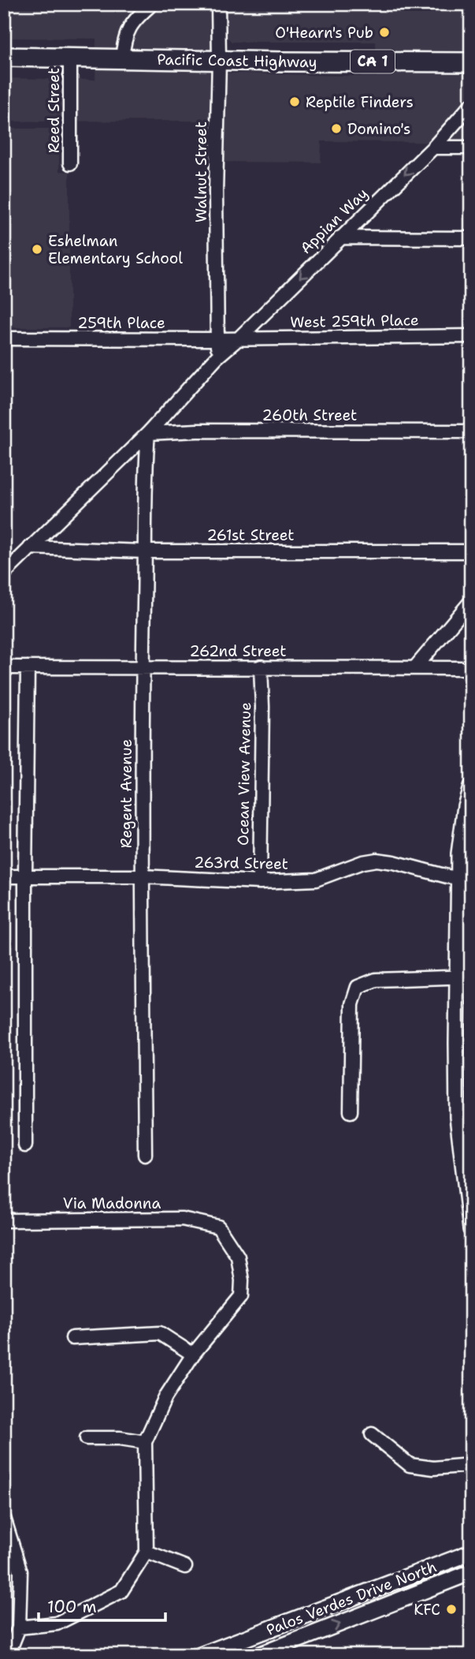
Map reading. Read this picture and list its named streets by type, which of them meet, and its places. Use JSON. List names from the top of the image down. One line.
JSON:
{"streets":{"highway":["Pacific Coast Highway","CA 1"],"main road":["Palos Verdes Drive North"],"street":["Reed Street","Walnut Street","Appian Way","West 259th Place","259th Place","260th Street","261st Street","262nd Street","Ocean View Avenue","Regent Avenue","263rd Street","Via Madonna"]},"crossings":[["Pacific Coast Highway","Reed Street"],["Pacific Coast Highway","Walnut Street"],["Walnut Street","259th Place"],["Appian Way","West 259th Place"],["Appian Way","259th Place"],["Appian Way","260th Street"],["Appian Way","261st Street"],["Appian Way","Regent Avenue"],["West 259th Place","259th Place"],["260th Street","Regent Avenue"],["261st Street","Regent Avenue"],["262nd Street","Ocean View Avenue"],["262nd Street","Regent Avenue"],["Ocean View Avenue","263rd Street"],["Regent Avenue","263rd Street"]],"one_way":["Appian Way"],"places":["O'Hearn's Pub","Reptile Finders","Domino's","Eshelman Elementary School","KFC"],"scale_bar":"100 m"}
